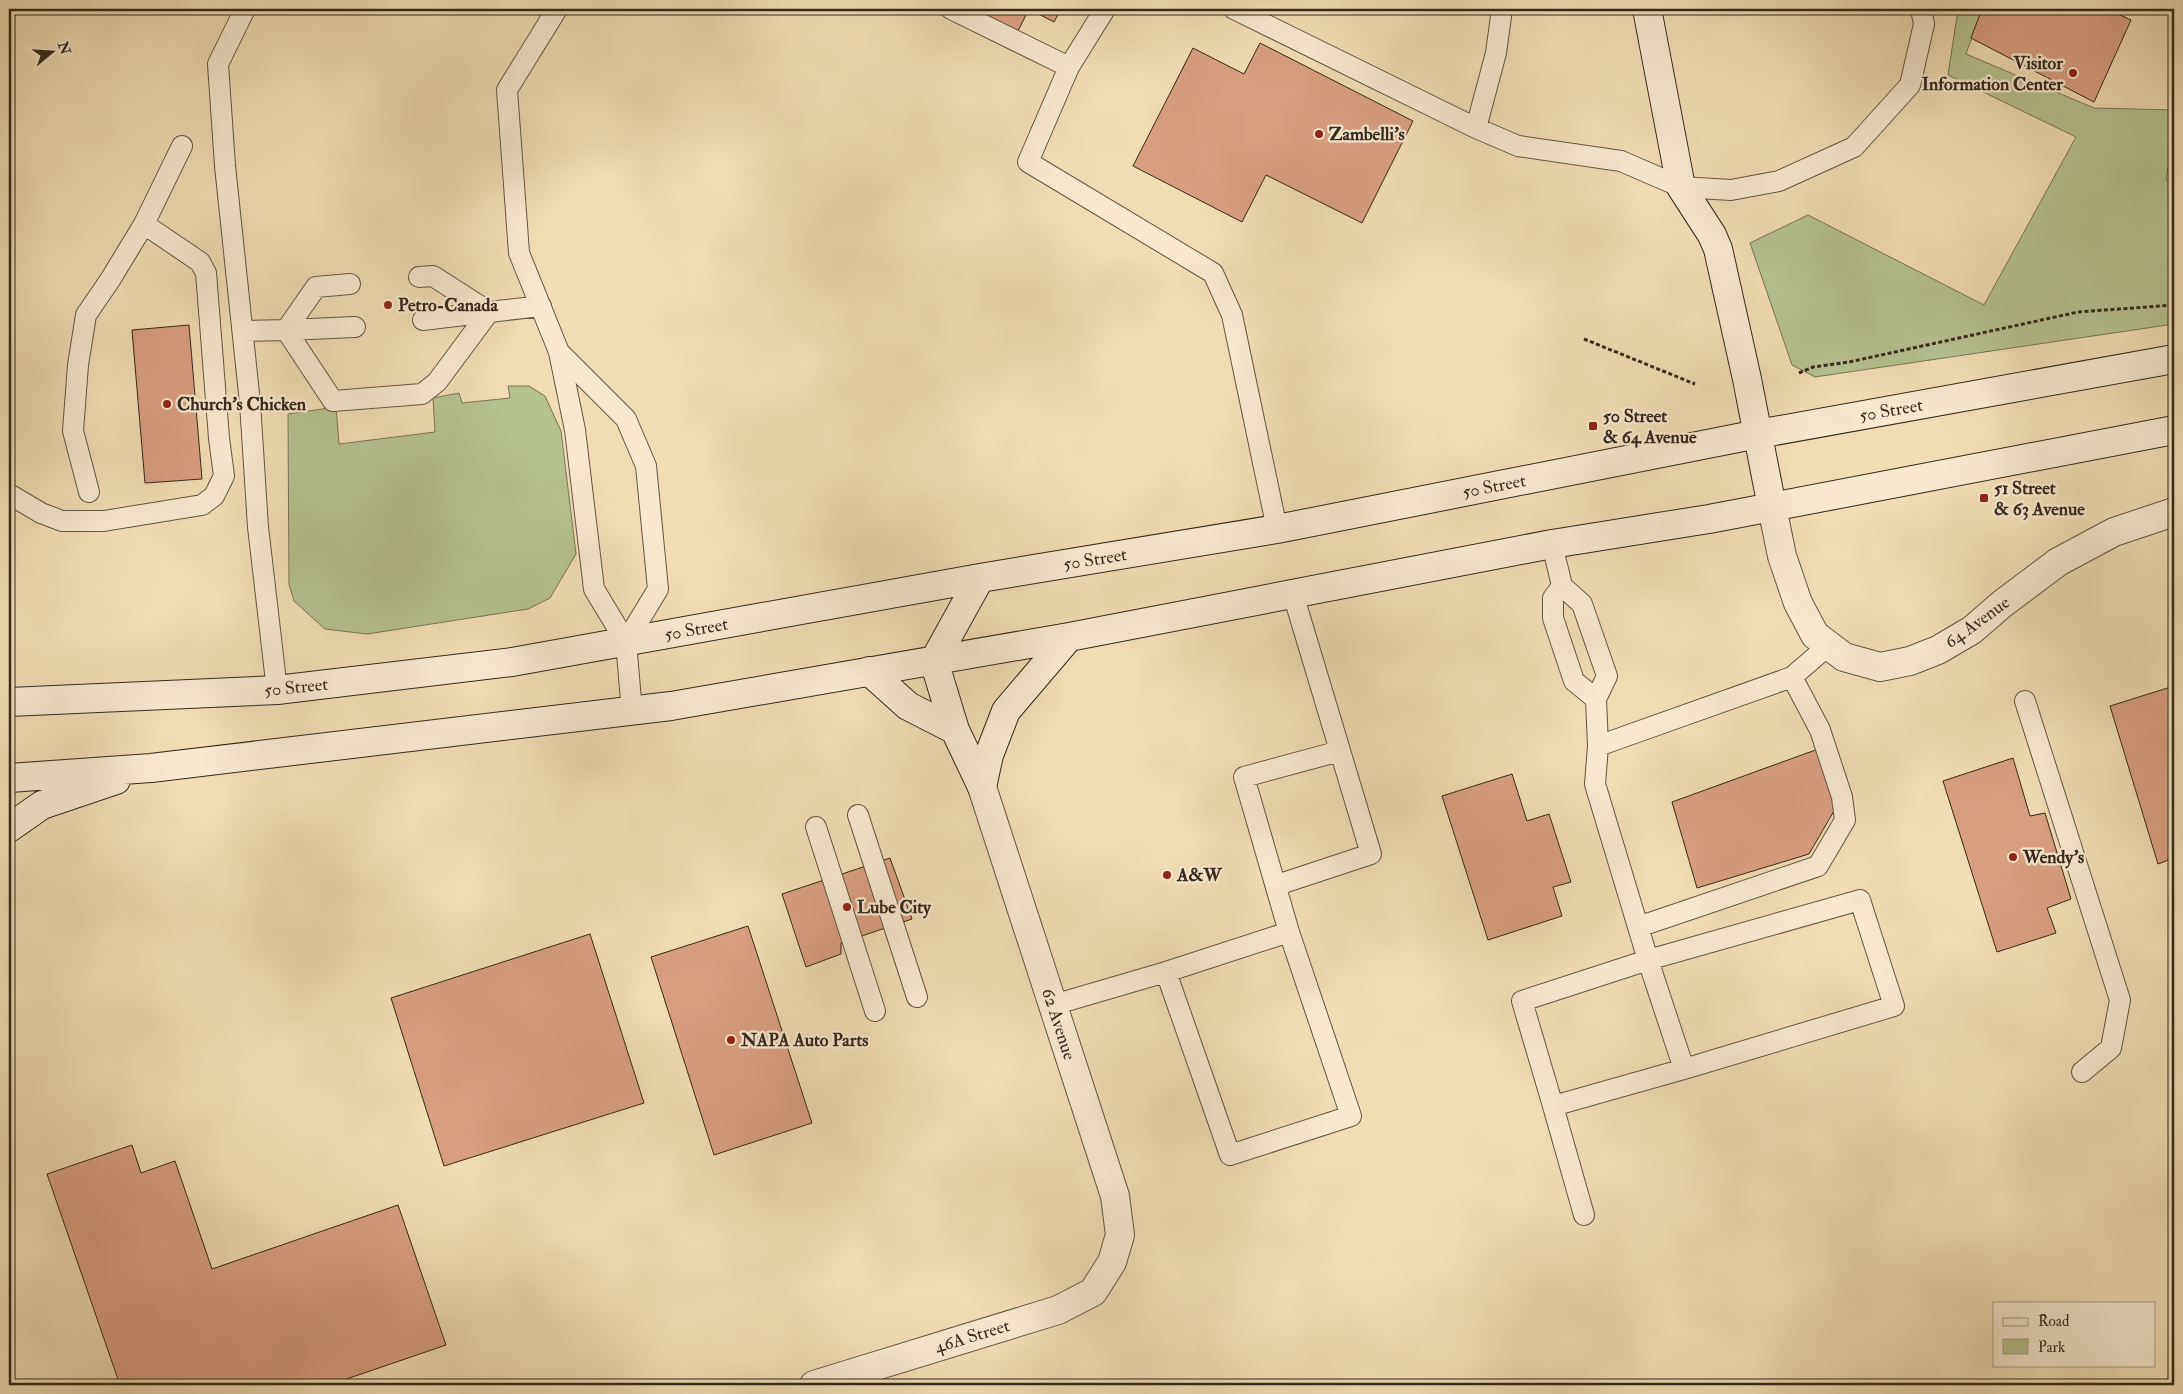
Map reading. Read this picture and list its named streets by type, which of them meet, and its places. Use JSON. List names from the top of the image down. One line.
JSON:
{"streets":{"main road":["50 Street","64 Avenue","62 Avenue","46A Street"]},"crossings":[["50 Street","64 Avenue"],["62 Avenue","46A Street"]],"places":{"other":["Visitor Information Center","Zambelli's","Petro-Canada","Church's Chicken","Wendy's","A&W","Lube City","NAPA Auto Parts"],"transit":["50 Street & 64 Avenue","51 Street & 63 Avenue"]},"legend":["Road","Park"],"north":"right"}
